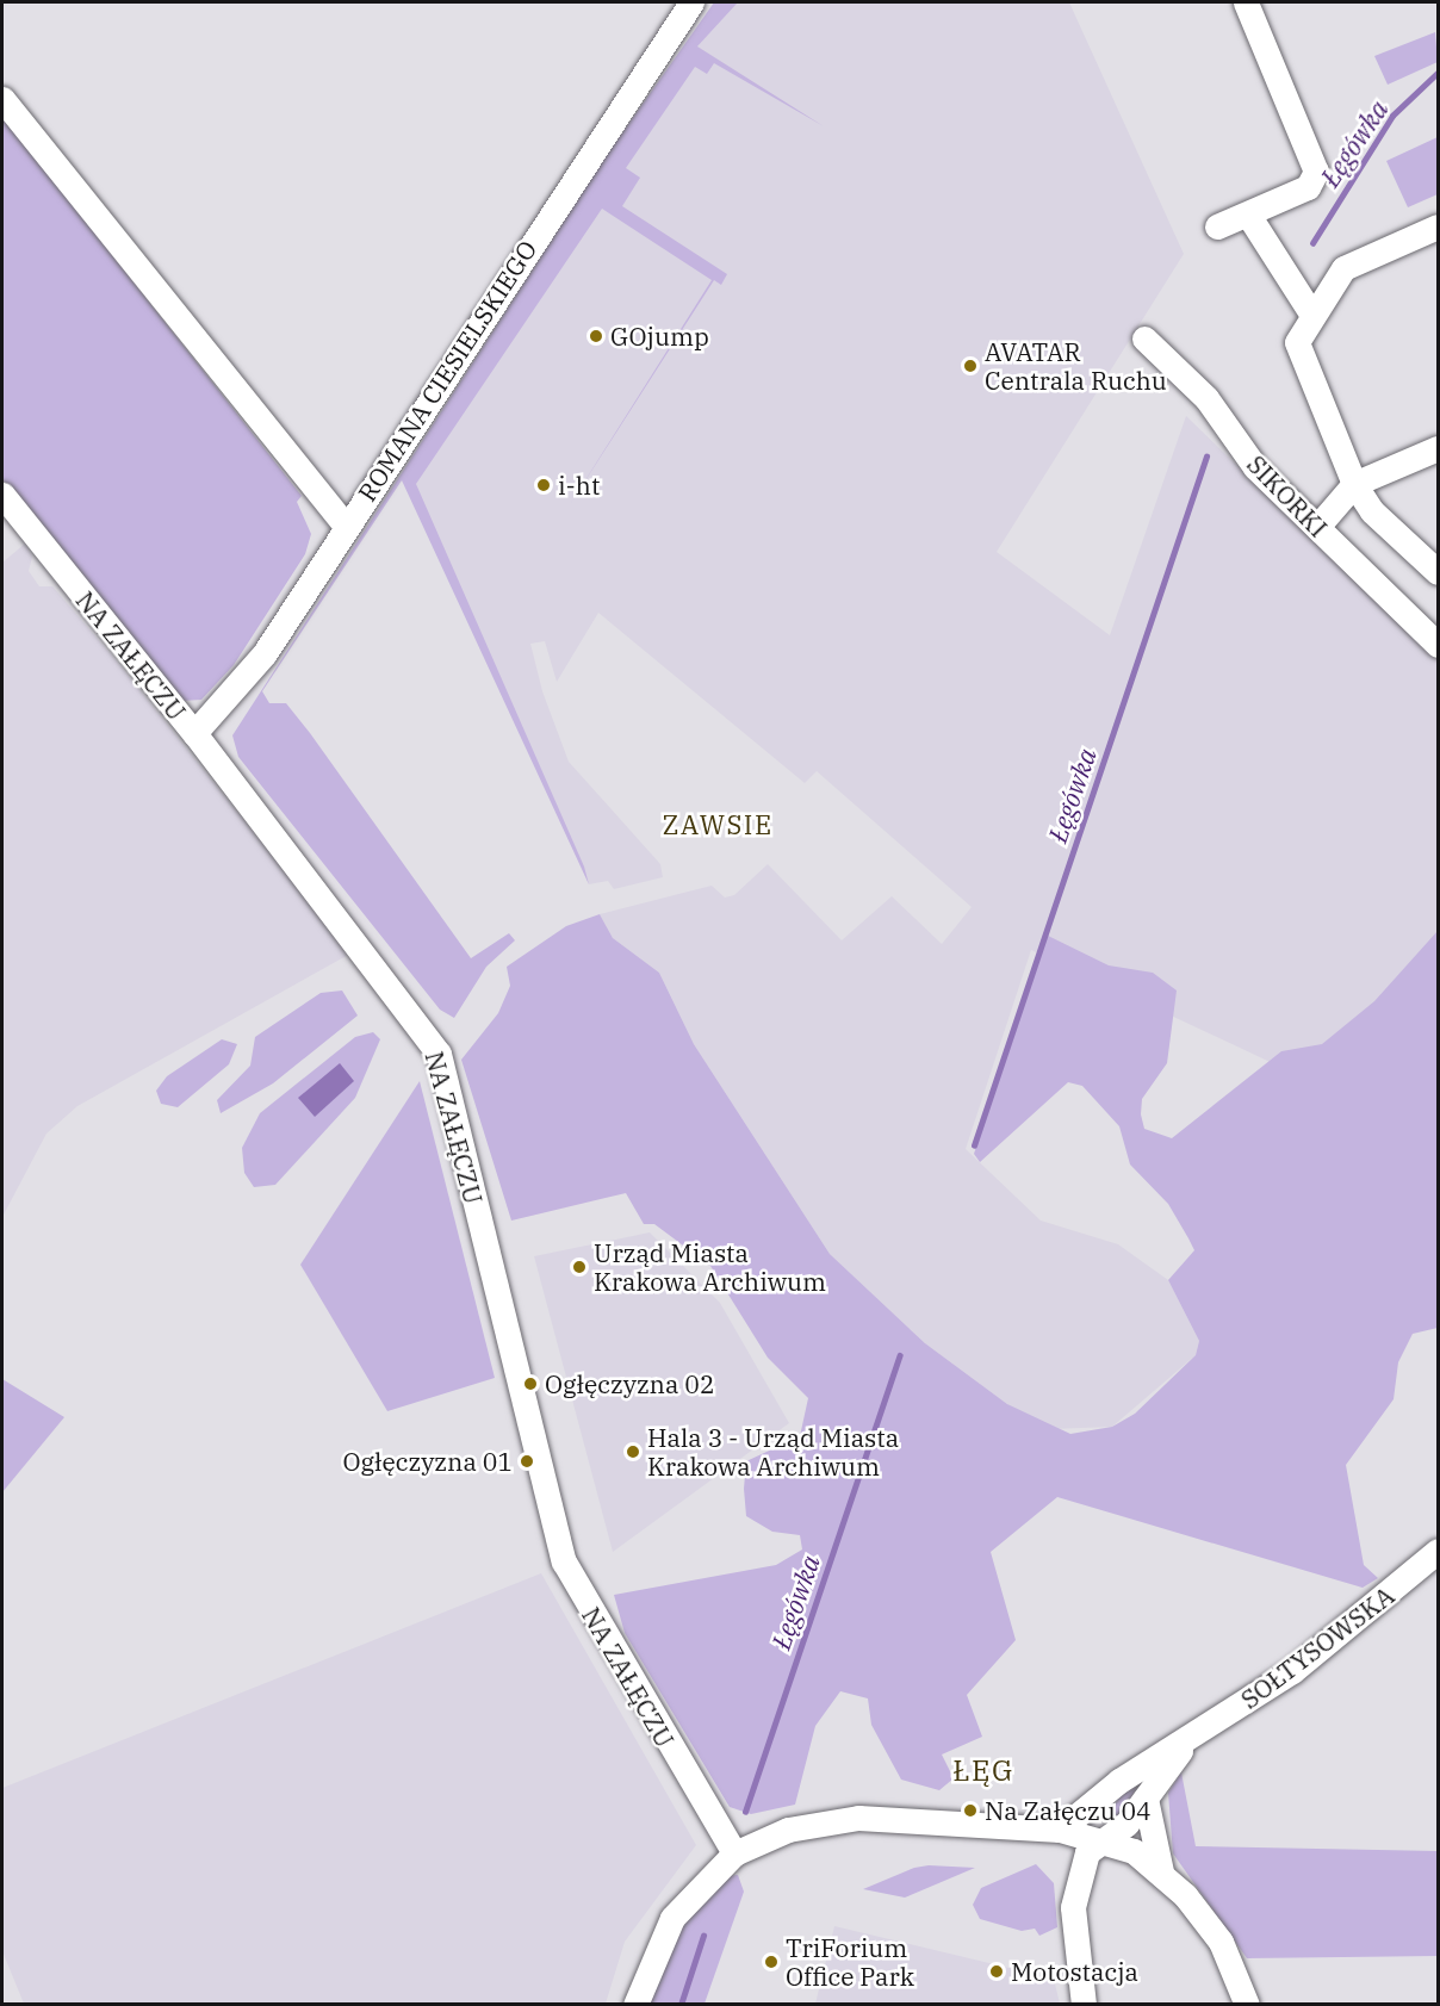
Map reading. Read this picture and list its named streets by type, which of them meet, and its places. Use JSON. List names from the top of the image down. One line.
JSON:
{"streets":{"street":["ROMANA CIESIELSKIEGO","SIKORKI","NA ZAŁĘCZU","SOŁTYSOWSKA"]},"crossings":[["ROMANA CIESIELSKIEGO","NA ZAŁĘCZU"]],"districts":["ZAWSIE","ŁĘG"],"water":["Łęgówka"],"places":["GOjump","AVATAR Centrala Ruchu","i-ht","Urząd Miasta Krakowa Archiwum","Ogłęczyzna 02","Hala 3 - Urząd Miasta Krakowa Archiwum","Ogłęczyzna 01","Na Załęczu 04","TriForium Office Park","Motostacja"]}
